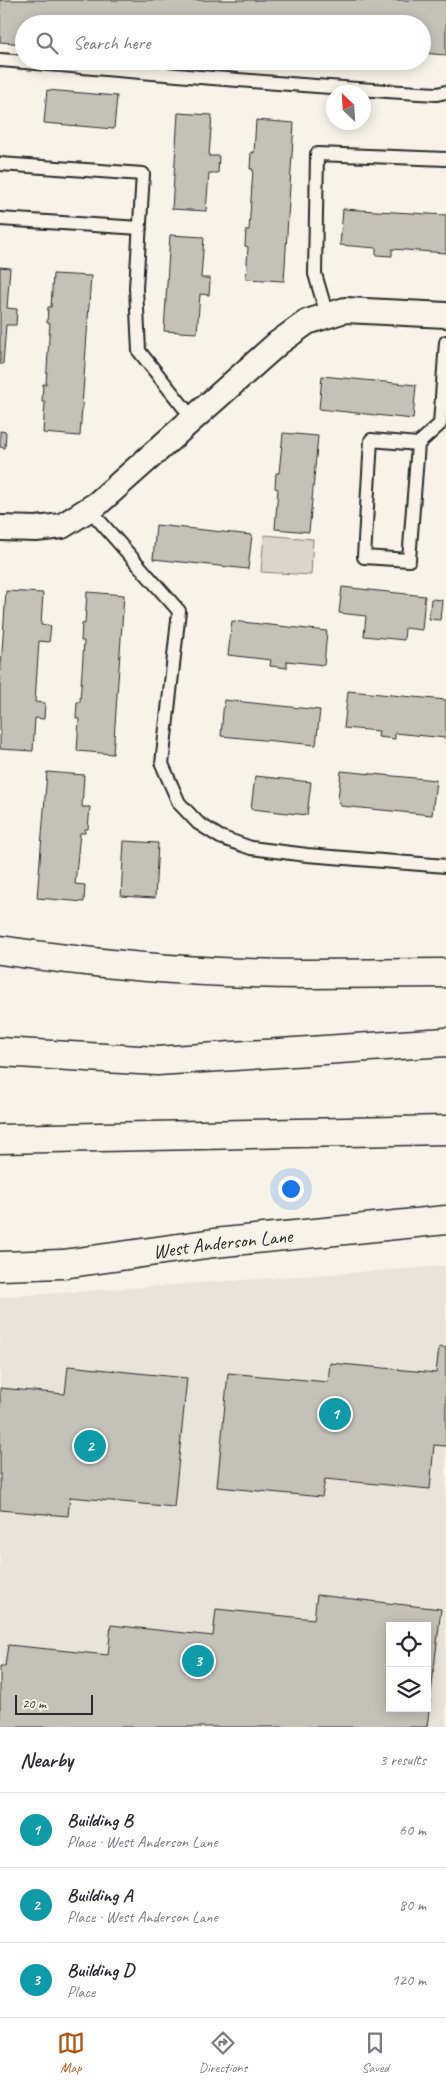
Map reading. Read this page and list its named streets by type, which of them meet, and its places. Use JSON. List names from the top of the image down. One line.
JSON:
{"streets":{"main road":["West Anderson Lane"]},"scale_bar":"20 m","north":"top left","page":{"search":"Search here","pins":["1","2","3"],"scale":"20 m","heading":["Nearby","3 results"],"list":[{"mark":"1","name":"Building B","note":"Place · West Anderson Lane","value":"60 m"},{"mark":"2","name":"Building A","note":"Place · West Anderson Lane","value":"80 m"},{"mark":"3","name":"Building D","note":"Place","value":"120 m"}],"nav":["Map","Directions","Saved"]}}
